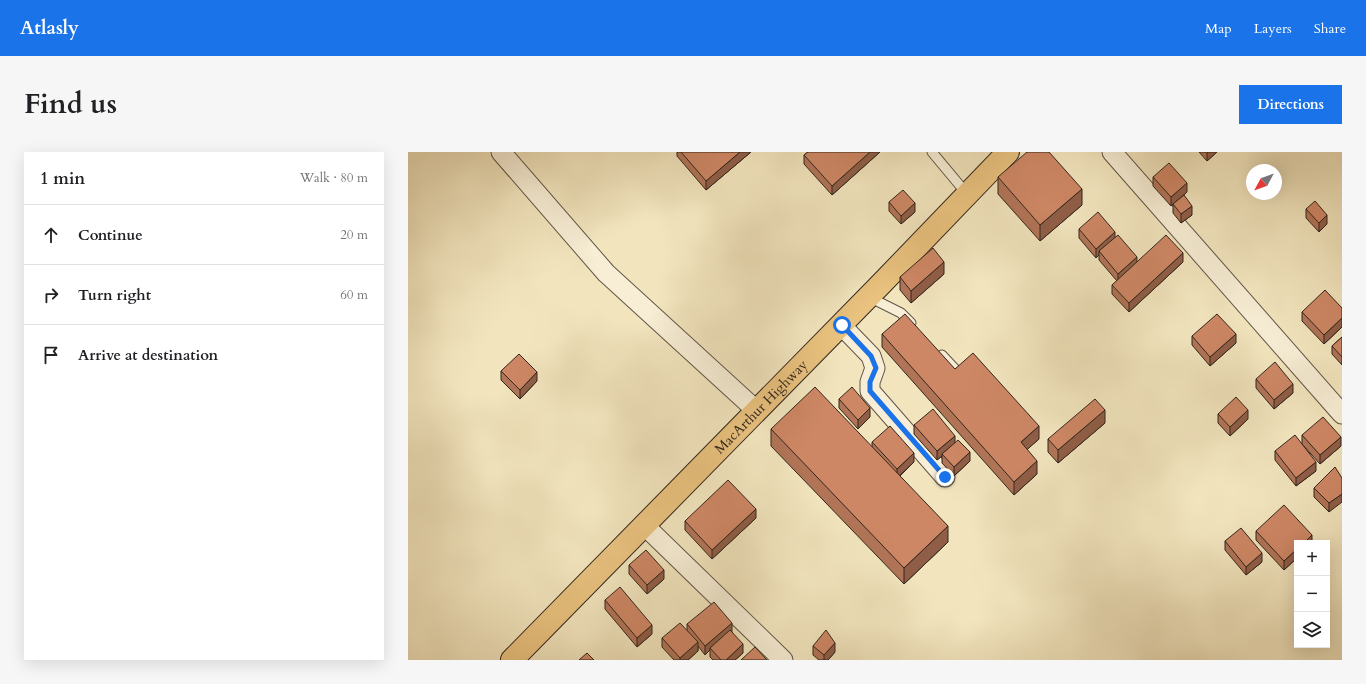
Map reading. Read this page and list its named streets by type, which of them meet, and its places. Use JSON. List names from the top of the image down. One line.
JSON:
{"streets":{"highway":["MacArthur Highway"]},"north":"bottom left","page":{"header":"Atlasly","nav":["Map","Layers","Share"],"title":"Find us","buttons":"Directions","heading":["1 min","Walk · 80 m"],"list":[["Continue","20 m"],["Turn right","60 m"],"Arrive at destination"],"map_buttons":["+","−"]}}
